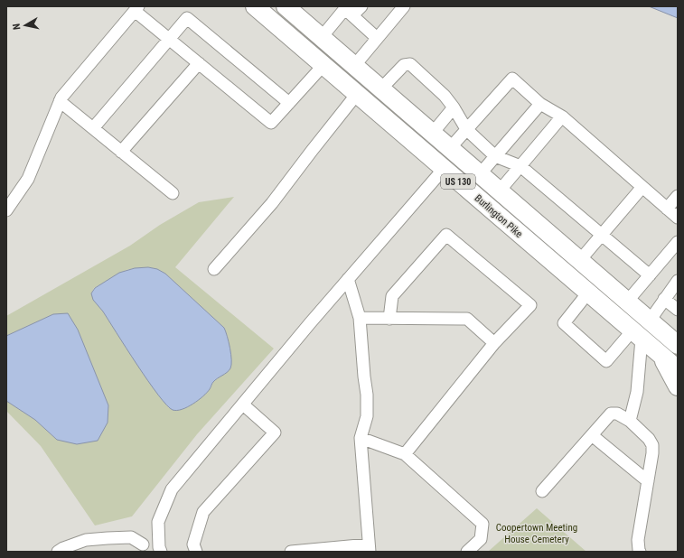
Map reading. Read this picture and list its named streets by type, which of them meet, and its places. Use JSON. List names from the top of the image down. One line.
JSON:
{"streets":{"highway":["US 130","Burlington Pike"]},"parks":["Coopertown Meeting House Cemetery"],"north":"left"}
